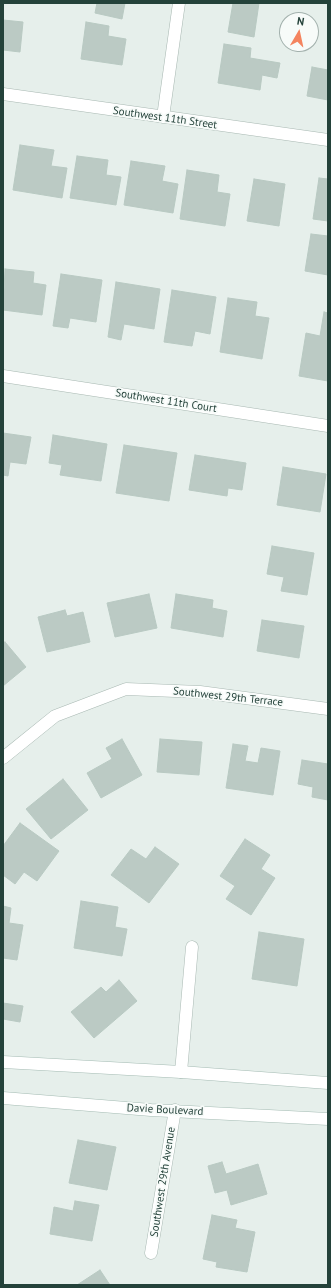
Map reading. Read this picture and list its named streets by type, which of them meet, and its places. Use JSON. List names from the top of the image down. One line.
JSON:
{"streets":{"street":["Southwest 11th Street","Southwest 11th Court","Southwest 29th Terrace","Davie Boulevard","Southwest 29th Avenue"]},"crossings":[["Davie Boulevard","Southwest 29th Avenue"]],"north":"top"}
